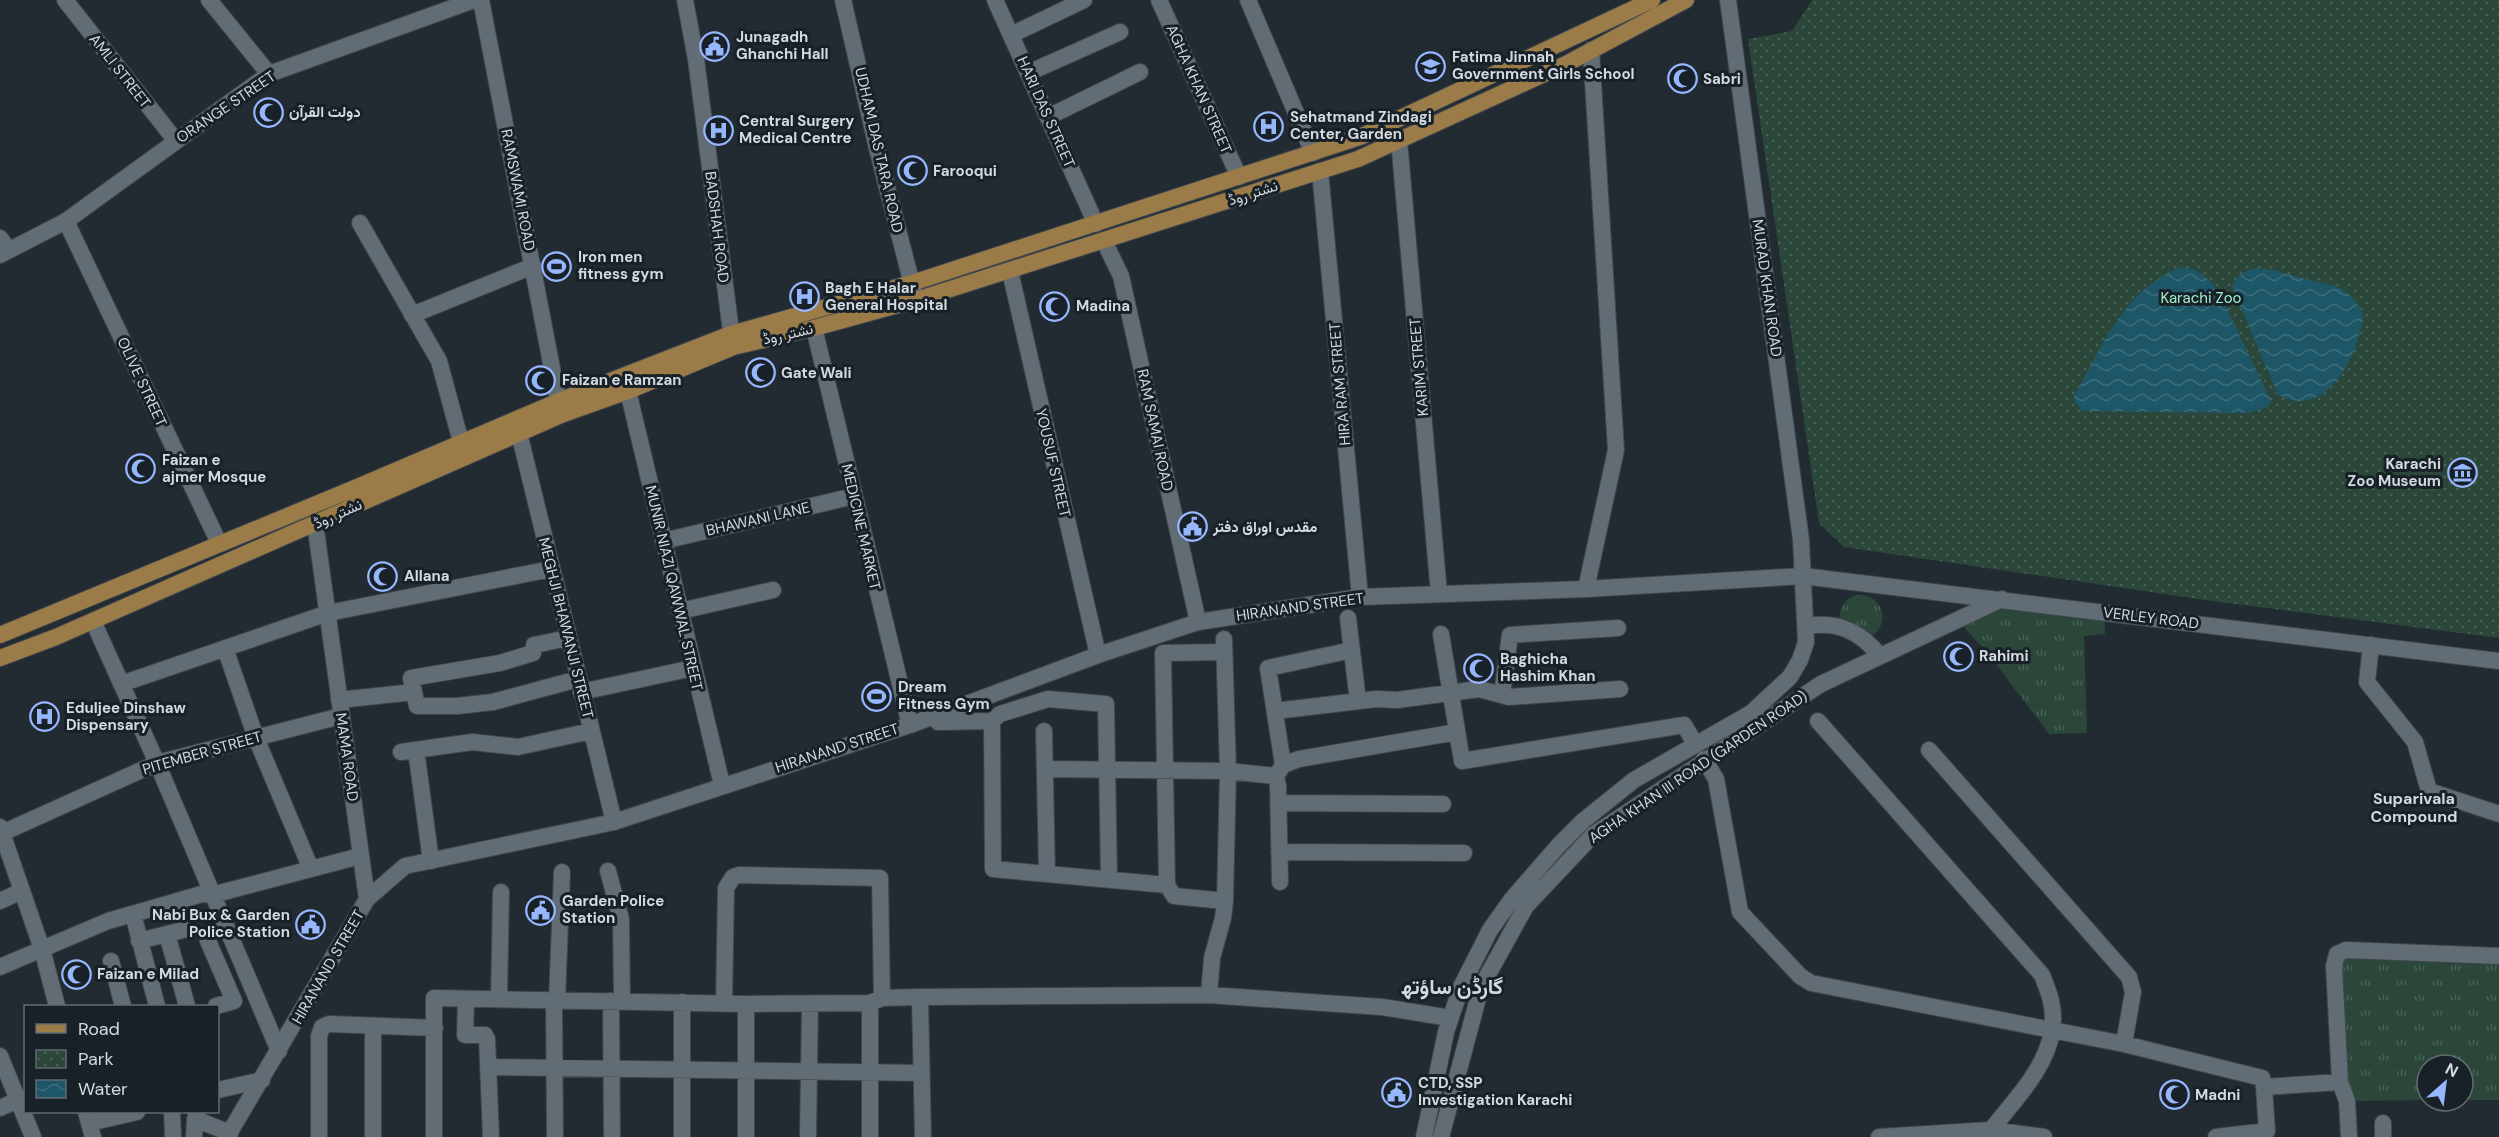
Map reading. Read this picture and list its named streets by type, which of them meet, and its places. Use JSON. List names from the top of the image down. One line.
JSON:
{"streets":{"main road":["نشتر روڈ"],"street":["AMLI STREET","AGHA KHAN STREET","ORANGE STREET","HARI DAS STREET","UDHAM DAS TARA ROAD","RAMSWAMI ROAD","BADSHAH ROAD","MURAD KHAN ROAD","KARIM STREET","OLIVE STREET","HIRA RAM STREET","RAM SAMAI ROAD","YOUSUF STREET","BHAWANI LANE","MEDICINE MARKET","MUNIR NIAZI QAWWAL STREET","HIRANAND STREET","VERLEY ROAD","MEGHJI BHAWANJI STREET","PITEMBER STREET","MAMA ROAD","AGHA KHAN III ROAD (GARDEN ROAD)"]},"crossings":[["AMLI STREET","ORANGE STREET"],["AGHA KHAN STREET","نشتر روڈ"],["ORANGE STREET","OLIVE STREET"],["HARI DAS STREET","نشتر روڈ"],["UDHAM DAS TARA ROAD","نشتر روڈ"],["RAMSWAMI ROAD","نشتر روڈ"],["نشتر روڈ","BADSHAH ROAD"],["نشتر روڈ","KARIM STREET"],["نشتر روڈ","OLIVE STREET"],["نشتر روڈ","HIRA RAM STREET"],["نشتر روڈ","RAM SAMAI ROAD"],["نشتر روڈ","YOUSUF STREET"],["نشتر روڈ","MEDICINE MARKET"],["نشتر روڈ","MUNIR NIAZI QAWWAL STREET"],["نشتر روڈ","MEGHJI BHAWANJI STREET"],["نشتر روڈ","MAMA ROAD"],["MURAD KHAN ROAD","HIRANAND STREET"],["MURAD KHAN ROAD","VERLEY ROAD"],["MURAD KHAN ROAD","AGHA KHAN III ROAD (GARDEN ROAD)"],["KARIM STREET","HIRANAND STREET"],["HIRA RAM STREET","HIRANAND STREET"],["RAM SAMAI ROAD","HIRANAND STREET"],["YOUSUF STREET","HIRANAND STREET"],["BHAWANI LANE","MEDICINE MARKET"],["BHAWANI LANE","MUNIR NIAZI QAWWAL STREET"],["MEDICINE MARKET","HIRANAND STREET"],["MUNIR NIAZI QAWWAL STREET","HIRANAND STREET"],["HIRANAND STREET","VERLEY ROAD"],["HIRANAND STREET","MEGHJI BHAWANJI STREET"],["HIRANAND STREET","MAMA ROAD"],["HIRANAND STREET","AGHA KHAN III ROAD (GARDEN ROAD)"],["VERLEY ROAD","AGHA KHAN III ROAD (GARDEN ROAD)"],["PITEMBER STREET","MAMA ROAD"]],"districts":["Suparivala Compound","گارڈن ساؤتھ"],"parks":["Karachi Zoo"],"places":{"public building":["Junagadh Ghanchi Hall","مقدس اوراق دفتر","Garden Police Station","Nabi Bux & Garden Police Station","CTD, SSP Investigation Karachi"],"school or university":["Fatima Jinnah Government Girls School"],"mosque":["Sabri","دولت القرآن","Farooqui","Madina","Gate Wali","Faizan e Ramzan","Faizan e ajmer Mosque","Allana","Rahimi","Baghicha Hashim Khan","Faizan e Milad","Madni"],"hospital":["Sehatmand Zindagi Center, Garden","Central Surgery Medical Centre","Bagh E Halar General Hospital","Eduljee Dinshaw Dispensary"],"sports":["Iron men fitness gym","Dream Fitness Gym"],"museum":["Karachi Zoo Museum"]},"legend":["Road","Park","Water"],"north":"top right"}
